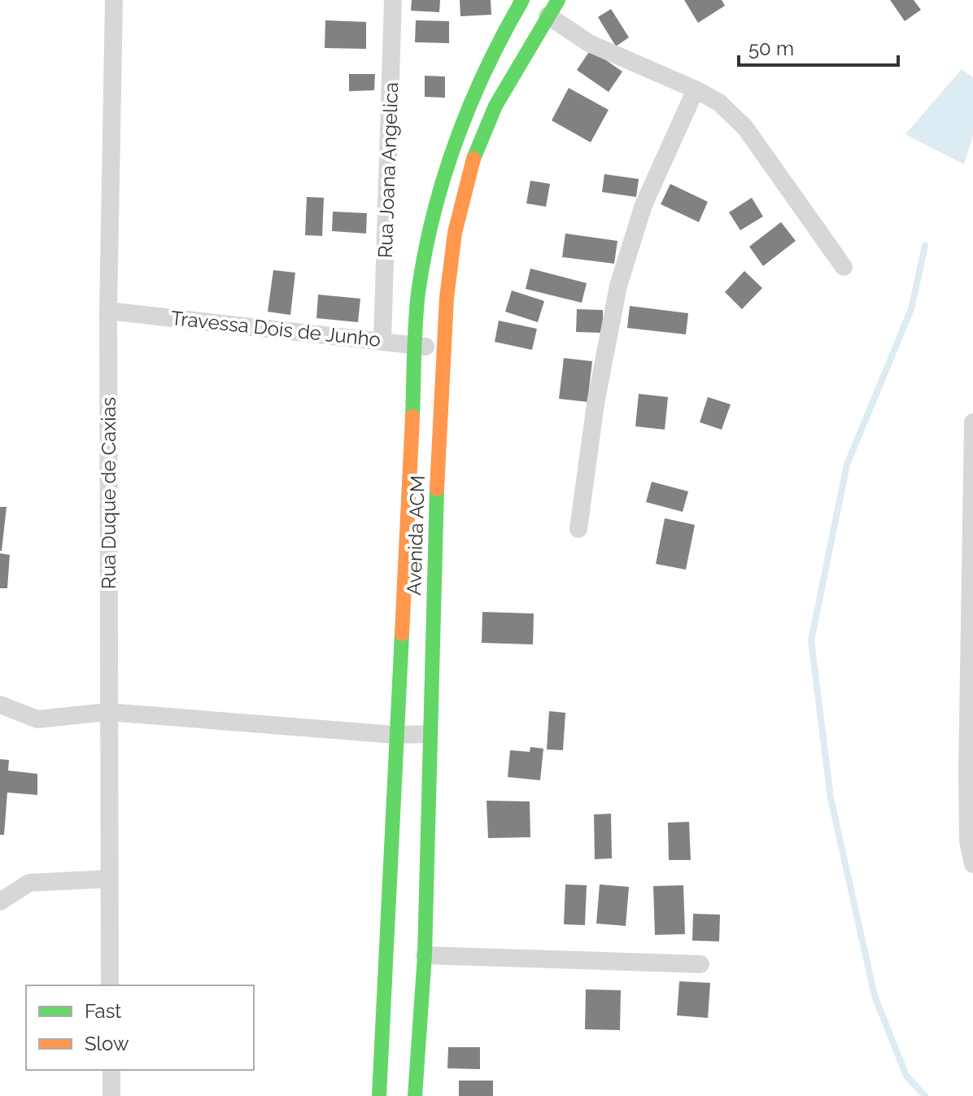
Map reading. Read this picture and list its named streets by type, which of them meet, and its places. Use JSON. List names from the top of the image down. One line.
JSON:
{"streets":{"main road":["Avenida ACM"],"street":["Rua Joana Angelica","Travessa Dois de Junho","Rua Duque de Caxias"]},"crossings":[["Rua Joana Angelica","Travessa Dois de Junho"],["Travessa Dois de Junho","Rua Duque de Caxias"],["Travessa Dois de Junho","Avenida ACM"]],"legend":["Fast","Slow"],"scale_bar":"50 m"}
